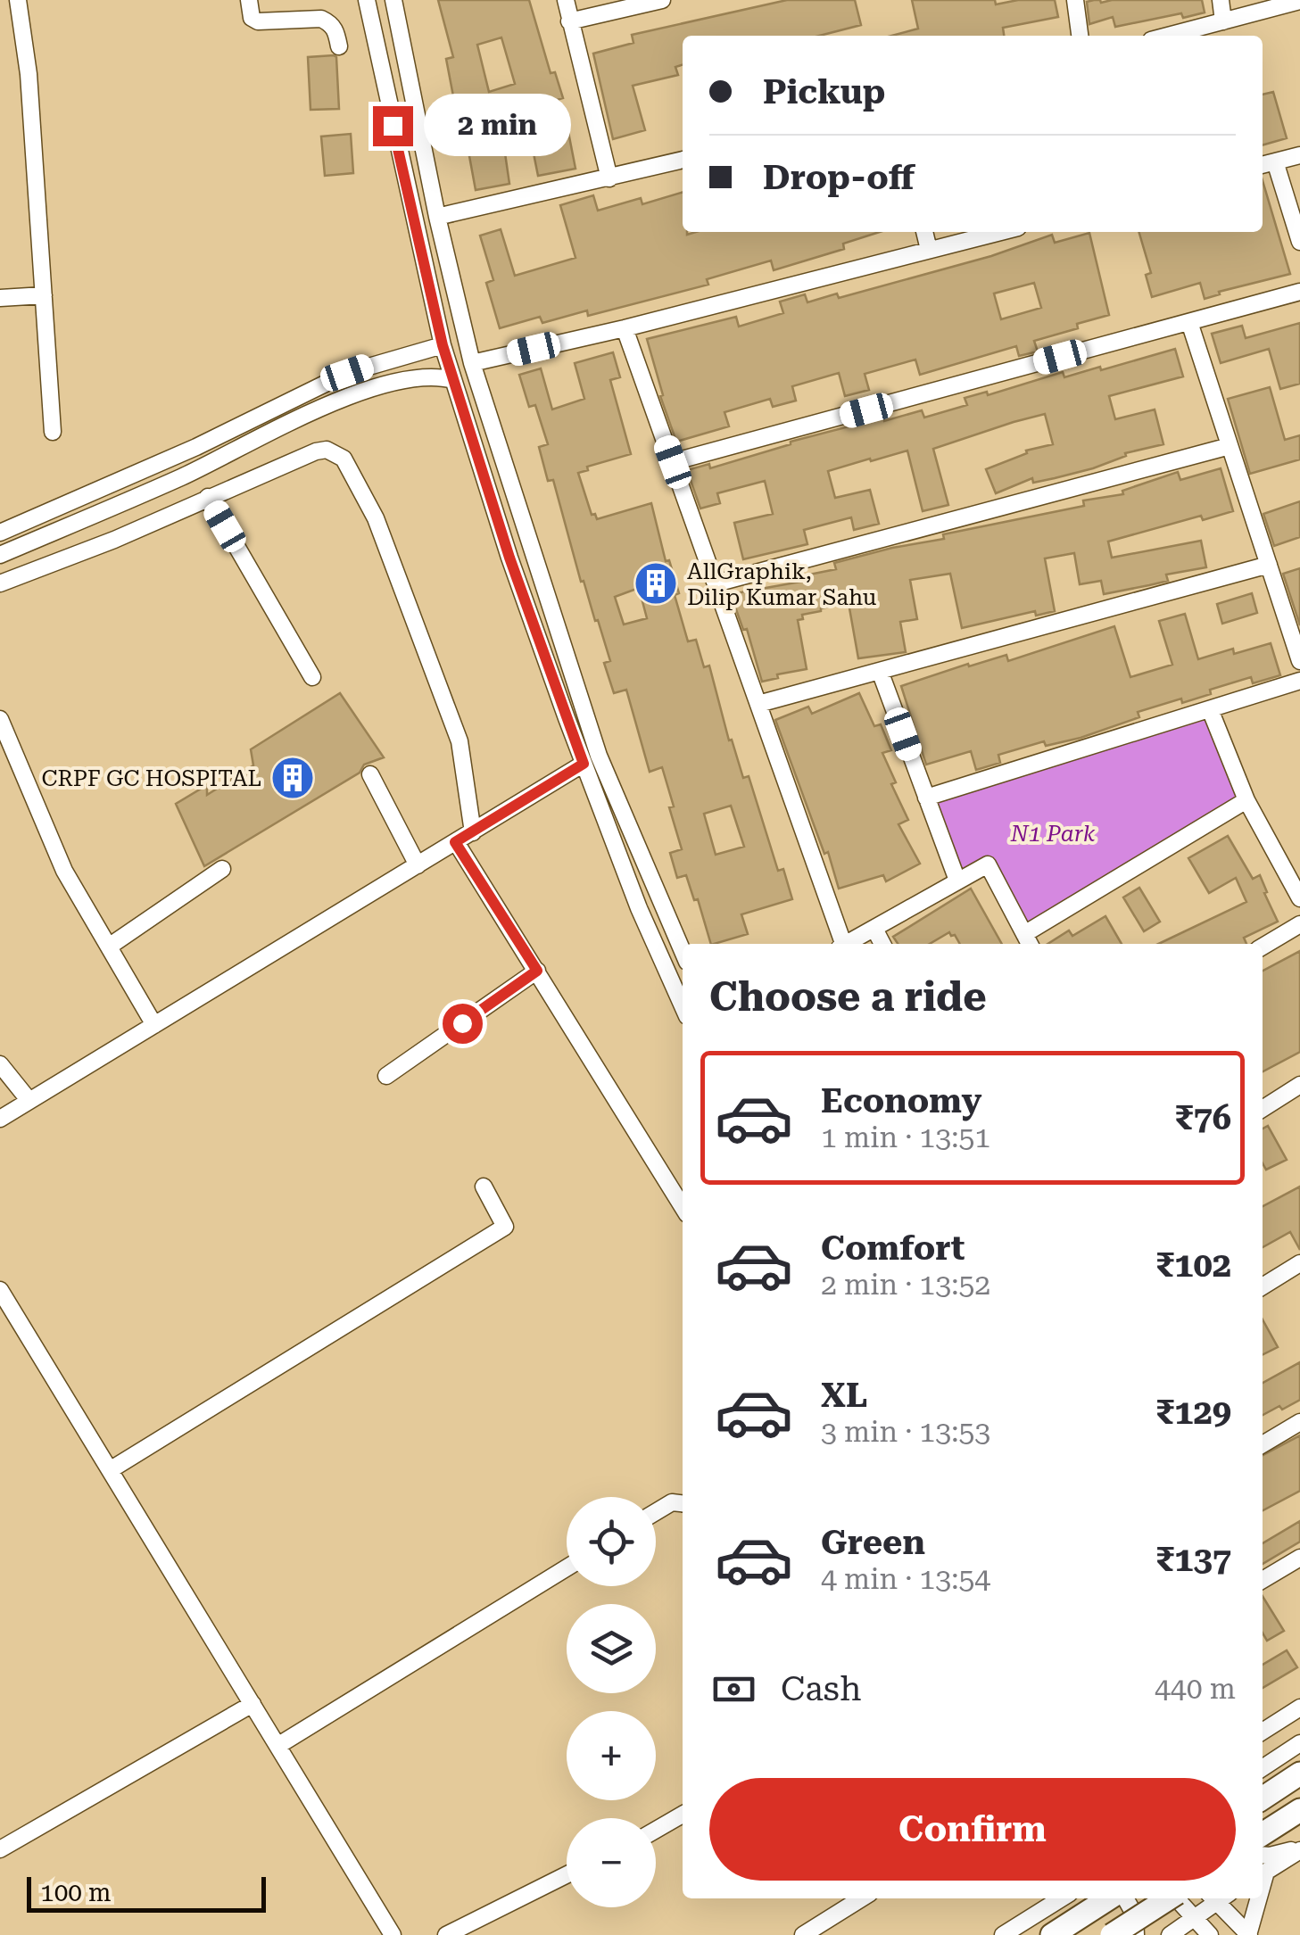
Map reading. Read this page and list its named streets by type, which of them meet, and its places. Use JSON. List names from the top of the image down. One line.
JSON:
{"parks":["N1 Park"],"places":{"building":["AllGraphik, Dilip Kumar Sahu","CRPF GC HOSPITAL"]},"scale_bar":"100 m","page":{"banner":["Pickup","Drop-off"],"bubble":"2 min","heading":"Choose a ride","list":[{"name":"Economy","note":"1 min · 13:51","value":"₹76"},{"name":"Comfort","note":"2 min · 13:52","value":"₹102"},{"name":"XL","note":"3 min · 13:53","value":"₹129"},{"name":"Green","note":"4 min · 13:54","value":"₹137"}],"map_buttons":["+","−"],"pay":["Cash","440 m"],"buttons":"Confirm","scale":"100 m"}}
